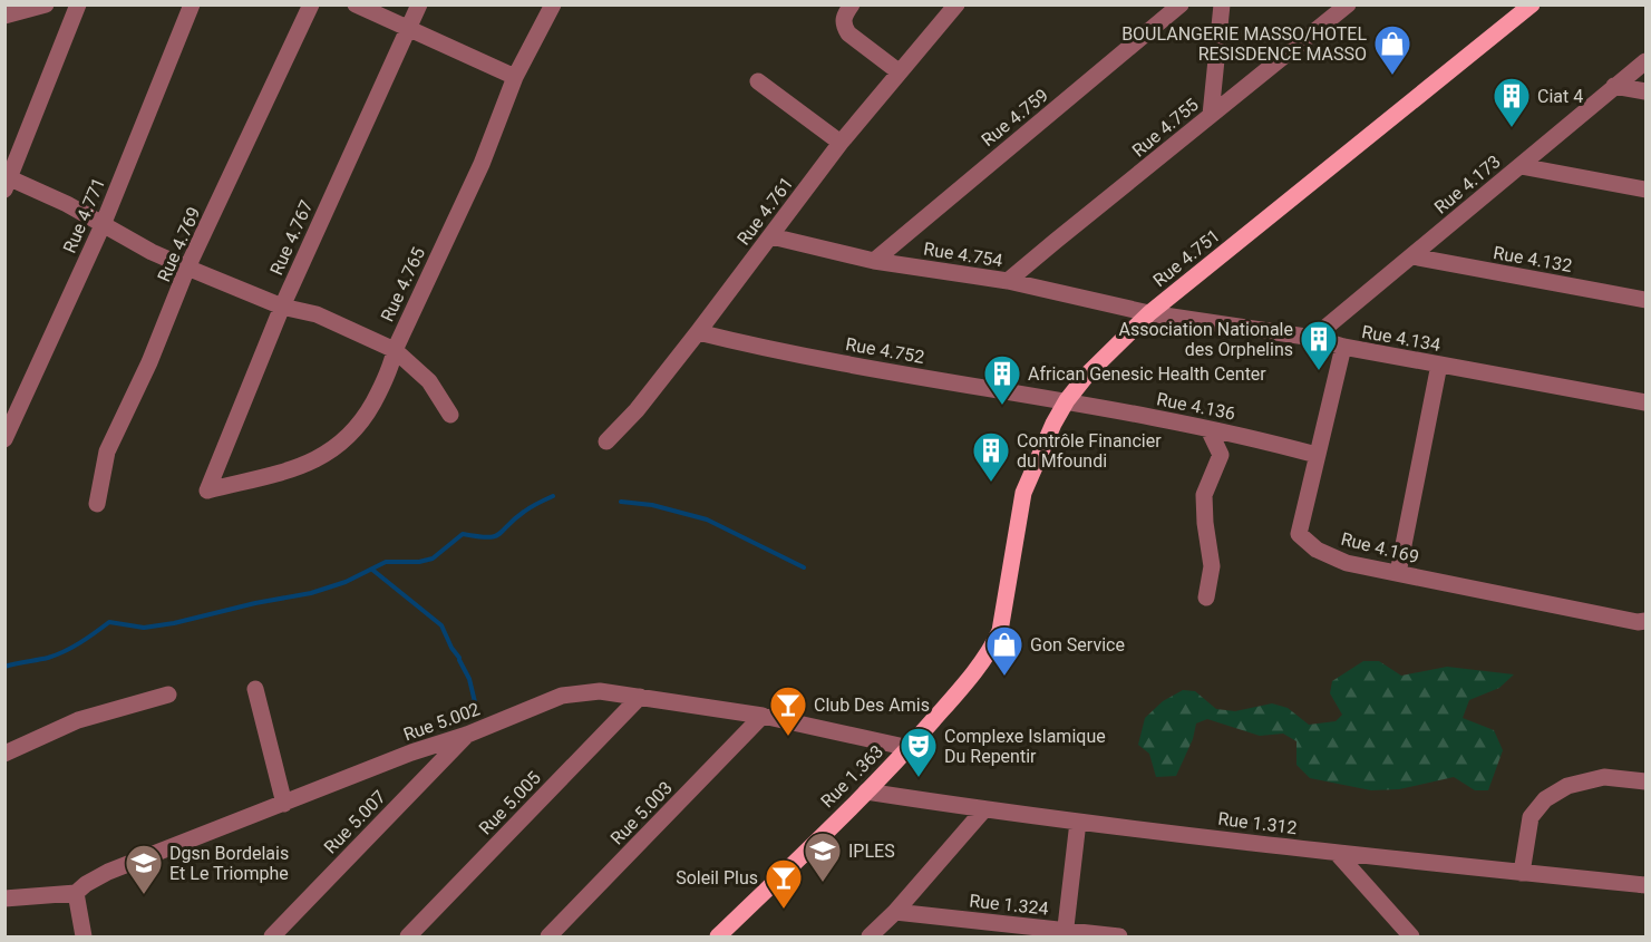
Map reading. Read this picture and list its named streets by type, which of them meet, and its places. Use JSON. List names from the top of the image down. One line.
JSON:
{"streets":{"main road":["Rue 4.751","Rue 1.363"],"street":["Rue 4.759","Rue 4.755","Rue 4.173","Rue 4.761","Rue 4.771","Rue 4.767","Rue 4.769","Rue 4.754","Rue 4.132","Rue 4.765","Rue 4.134","Rue 4.752","Rue 4.136","Rue 4.169","Rue 5.002","Rue 5.005","Rue 5.003","Rue 5.007","Rue 1.312","Rue 1.324"]},"crossings":[["Rue 4.759","Rue 4.754"],["Rue 4.755","Rue 4.754"],["Rue 4.173","Rue 4.132"],["Rue 4.173","Rue 4.134"],["Rue 4.761","Rue 4.754"],["Rue 4.761","Rue 4.752"],["Rue 4.767","Rue 4.765"],["Rue 4.754","Rue 4.751"],["Rue 4.754","Rue 4.134"],["Rue 4.751","Rue 4.134"],["Rue 4.751","Rue 4.752"],["Rue 4.751","Rue 4.136"],["Rue 4.751","Rue 1.363"],["Rue 4.134","Rue 4.169"],["Rue 4.752","Rue 4.136"],["Rue 4.136","Rue 4.169"],["Rue 5.002","Rue 1.363"],["Rue 5.002","Rue 5.005"],["Rue 5.002","Rue 5.003"],["Rue 5.002","Rue 5.007"],["Rue 1.363","Rue 1.312"]],"places":{"shop":["BOULANGERIE MASSO/HOTEL RESISDENCE MASSO","Gon Service"],"building":["Ciat 4","Association Nationale des Orphelins","African Genesic Health Center","Contrôle Financier du Mfoundi"],"bar":["Club Des Amis","Soleil Plus"],"theatre":["Complexe Islamique Du Repentir"],"school or university":["IPLES","Dgsn Bordelais Et Le Triomphe"]}}
